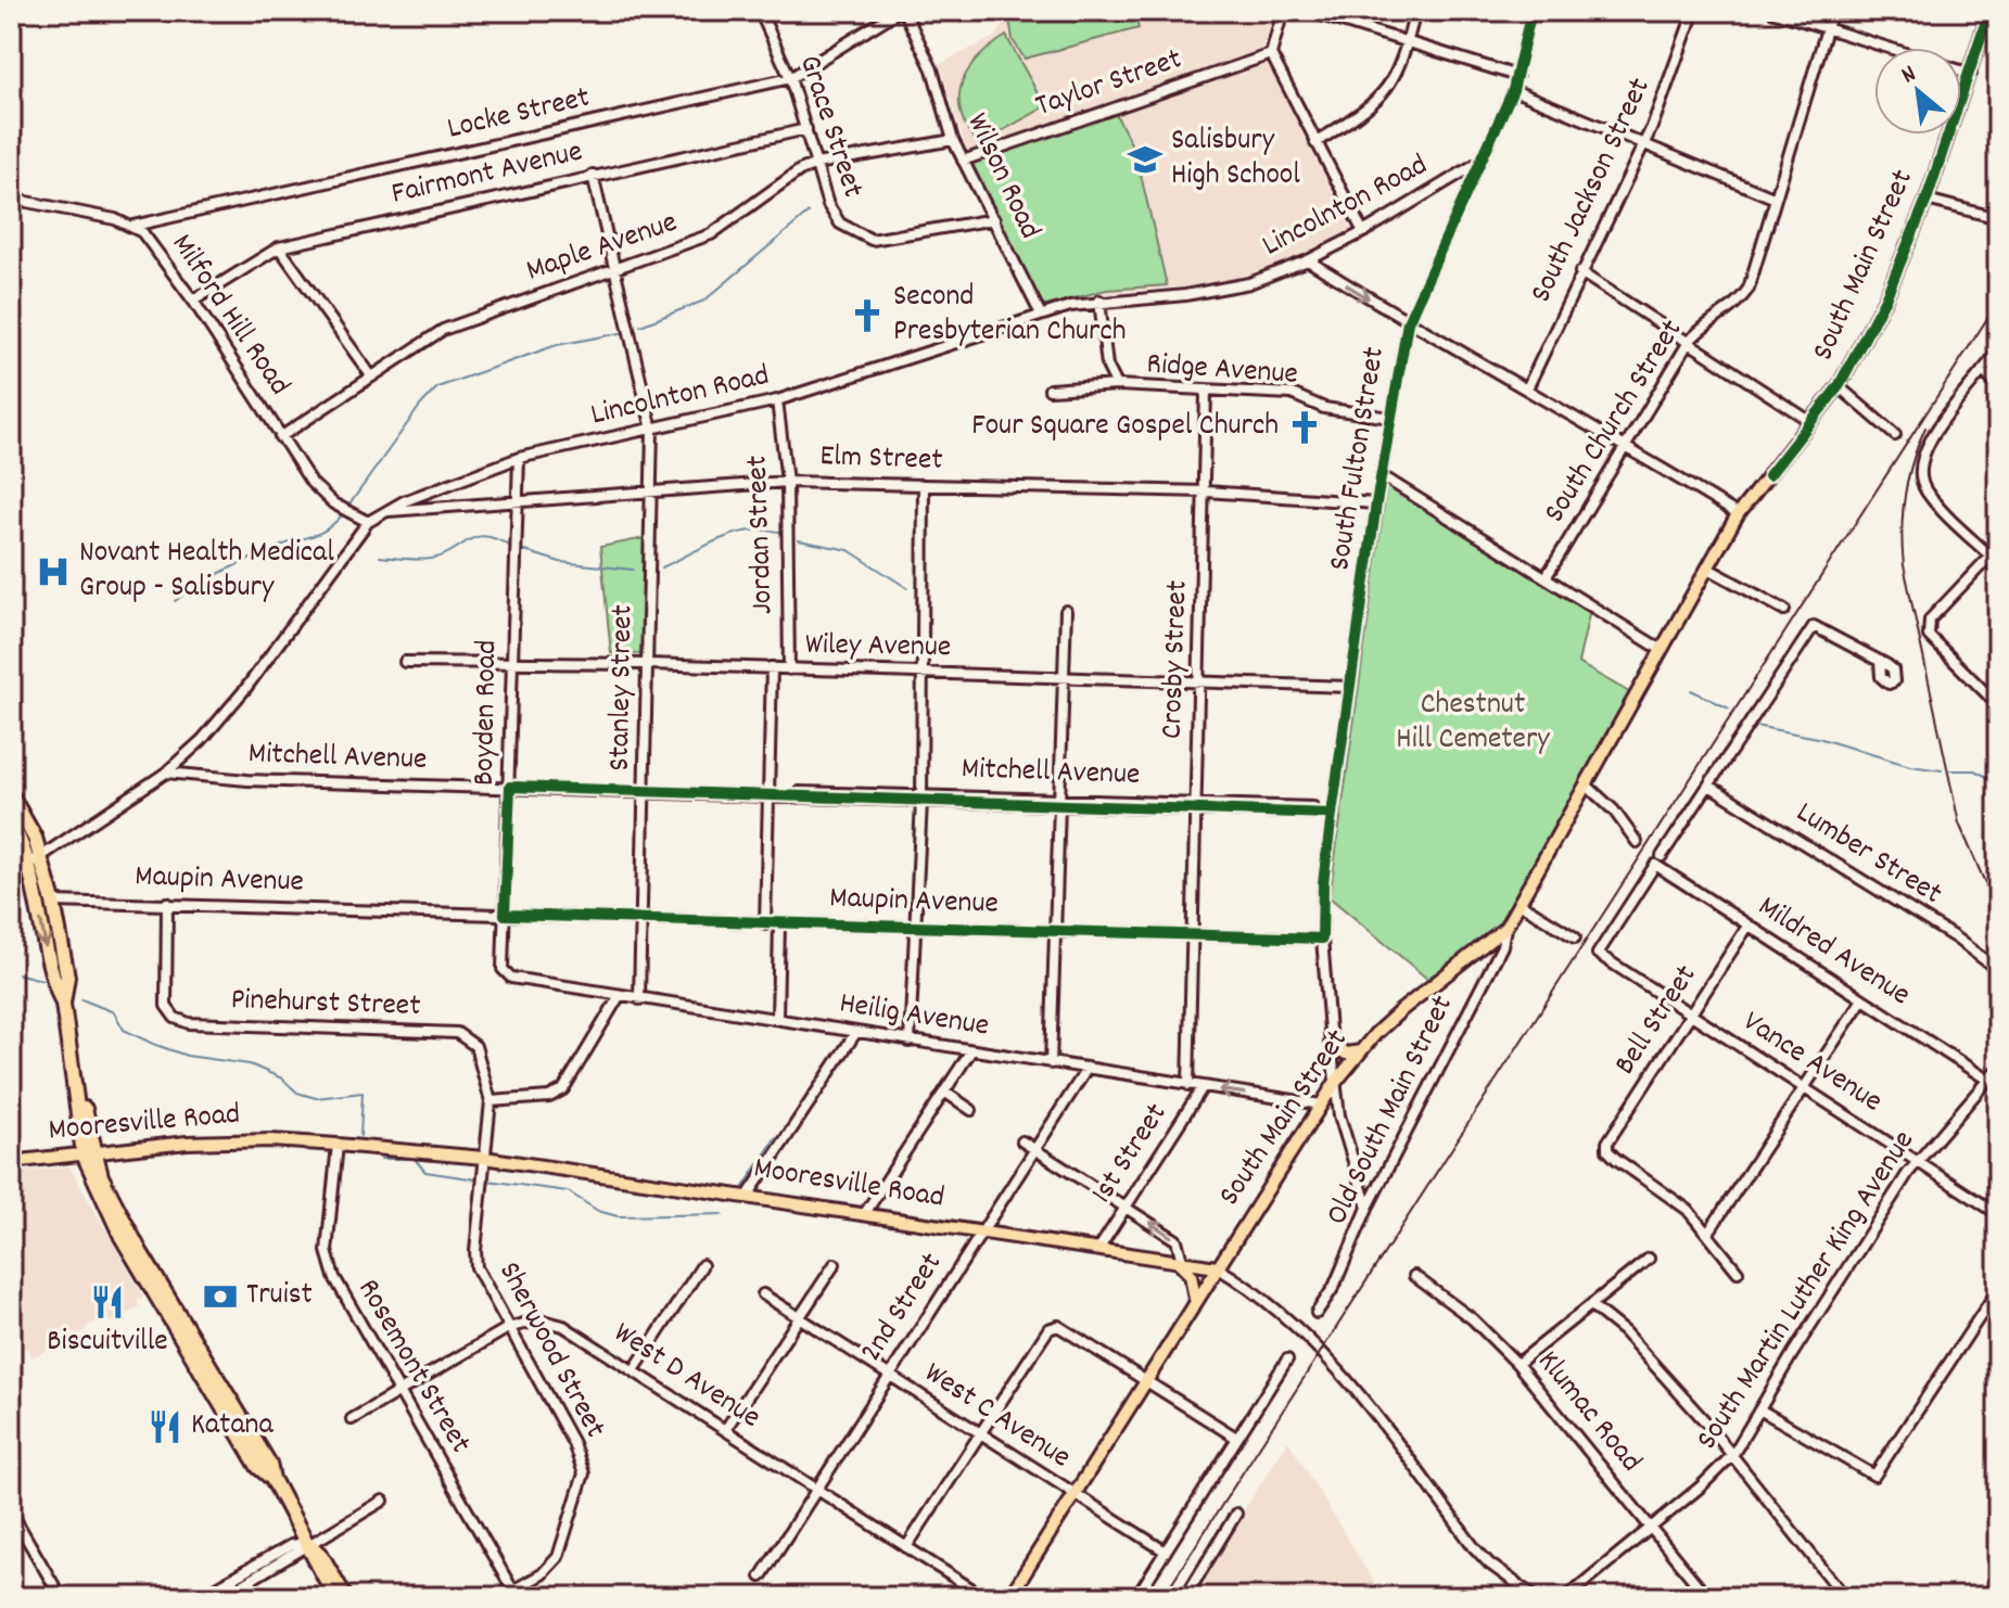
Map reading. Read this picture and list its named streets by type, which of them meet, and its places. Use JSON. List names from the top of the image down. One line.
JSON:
{"streets":{"main road":["South Main Street","Mooresville Road"],"street":["Taylor Street","Locke Street","Grace Street","Fairmont Avenue","Wilson Road","South Jackson Street","Lincolnton Road","Maple Avenue","Milford Hill Road","Ridge Avenue","South Church Street","South Fulton Street","Elm Street","Jordan Street","Wiley Avenue","Crosby Street","Stanley Street","Boyden Road","Mitchell Avenue","Lumber Street","Maupin Avenue","Mildred Avenue","Pinehurst Street","Heilig Avenue","Bell Street","Vance Avenue","Old South Main Street","1st Street","South Martin Luther King Avenue","2nd Street","Sherwood Street","Rosemont Street","West D Avenue","Klumac Road","West C Avenue"]},"crossings":[["Taylor Street","Wilson Road"],["Locke Street","Grace Street"],["Locke Street","Wilson Road"],["Locke Street","Milford Hill Road"],["Grace Street","Fairmont Avenue"],["Grace Street","Wilson Road"],["Grace Street","Maple Avenue"],["Fairmont Avenue","Milford Hill Road"],["Fairmont Avenue","Stanley Street"],["Wilson Road","Lincolnton Road"],["Wilson Road","Maple Avenue"],["Lincolnton Road","Milford Hill Road"],["Lincolnton Road","South Fulton Street"],["Lincolnton Road","Elm Street"],["Lincolnton Road","Jordan Street"],["Lincolnton Road","Stanley Street"],["Lincolnton Road","Boyden Road"],["Lincolnton Road","Mitchell Avenue"],["Maple Avenue","Milford Hill Road"],["Maple Avenue","Stanley Street"],["South Main Street","South Fulton Street"],["South Main Street","Heilig Avenue"],["South Main Street","Old South Main Street"],["South Main Street","Mooresville Road"],["South Main Street","West C Avenue"],["Ridge Avenue","South Fulton Street"],["Ridge Avenue","Crosby Street"],["South Fulton Street","Elm Street"],["South Fulton Street","Wiley Avenue"],["South Fulton Street","Mitchell Avenue"],["South Fulton Street","Maupin Avenue"],["Elm Street","Jordan Street"],["Elm Street","Crosby Street"],["Elm Street","Stanley Street"],["Elm Street","Boyden Road"],["Jordan Street","Wiley Avenue"],["Wiley Avenue","Crosby Street"],["Wiley Avenue","Stanley Street"],["Wiley Avenue","Boyden Road"],["Crosby Street","Mitchell Avenue"],["Crosby Street","Maupin Avenue"],["Crosby Street","Heilig Avenue"],["Stanley Street","Mitchell Avenue"],["Stanley Street","Maupin Avenue"],["Stanley Street","Heilig Avenue"],["Boyden Road","Mitchell Avenue"],["Boyden Road","Maupin Avenue"],["Boyden Road","Heilig Avenue"],["Maupin Avenue","Pinehurst Street"],["Mildred Avenue","Bell Street"],["Mildred Avenue","Vance Avenue"],["Mildred Avenue","South Martin Luther King Avenue"],["Pinehurst Street","Mooresville Road"],["Pinehurst Street","Sherwood Street"],["Heilig Avenue","1st Street"],["Heilig Avenue","2nd Street"],["Bell Street","Vance Avenue"],["Vance Avenue","South Martin Luther King Avenue"],["Mooresville Road","1st Street"],["Mooresville Road","2nd Street"],["Mooresville Road","Sherwood Street"],["Mooresville Road","Rosemont Street"],["South Martin Luther King Avenue","Klumac Road"],["2nd Street","West D Avenue"],["2nd Street","West C Avenue"],["Sherwood Street","Rosemont Street"],["Sherwood Street","West D Avenue"],["Rosemont Street","West D Avenue"]],"parks":["Chestnut Hill Cemetery"],"places":{"school or university":["Salisbury High School"],"church":["Second Presbyterian Church","Four Square Gospel Church"],"hospital":["Novant Health Medical Group - Salisbury"],"bank":["Truist"],"restaurant":["Biscuitville","Katana"]},"north":"top left"}
